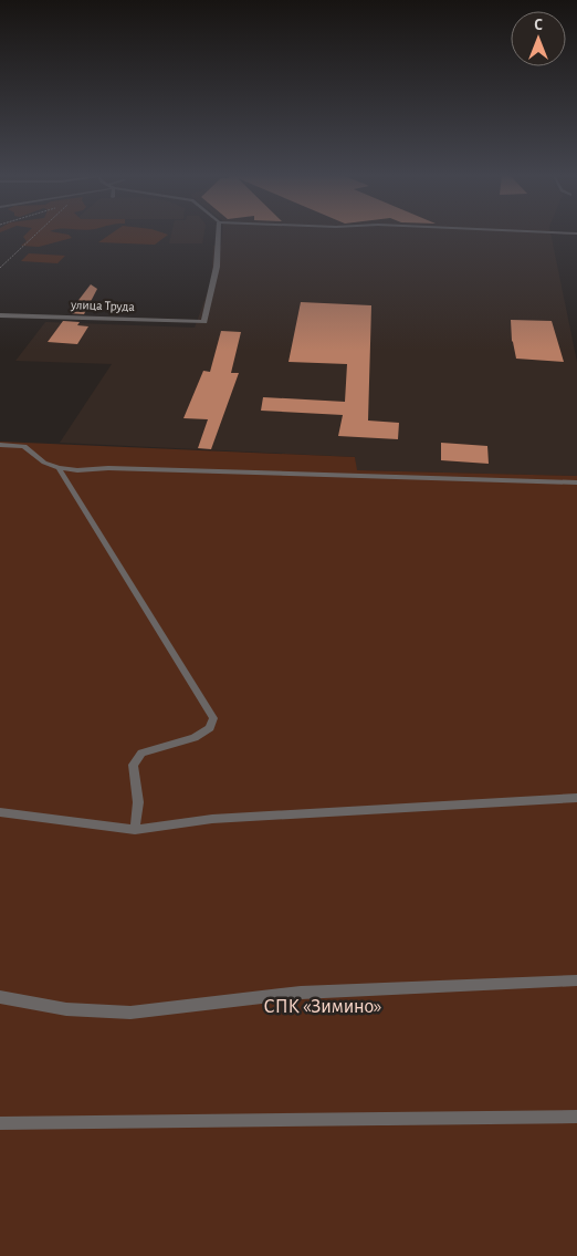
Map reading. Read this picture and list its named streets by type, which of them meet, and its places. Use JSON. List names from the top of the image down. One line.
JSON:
{"streets":{"street":["улица Труда"]},"parks":["СПК «Зимино»"],"north":"top"}
